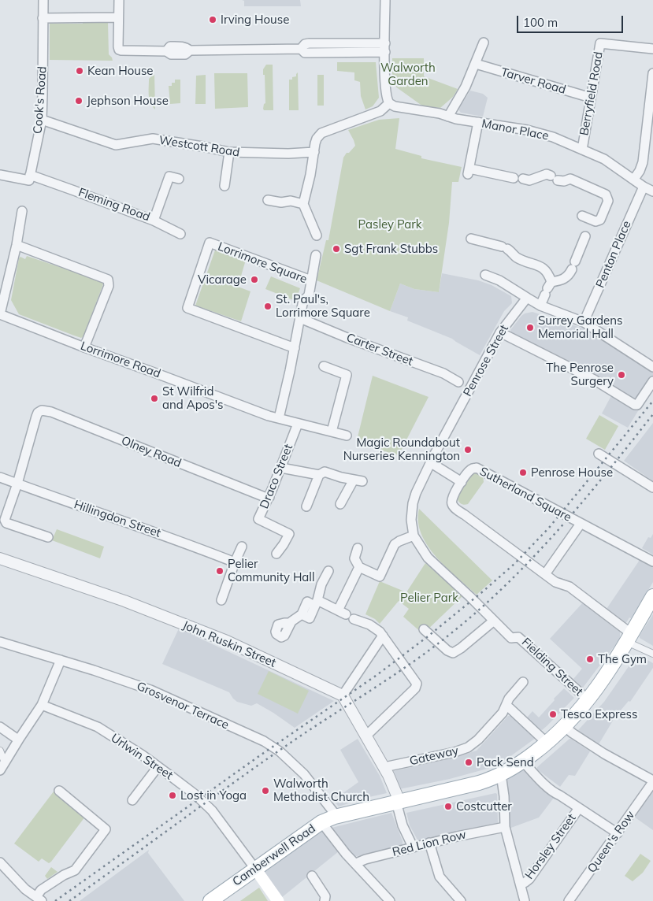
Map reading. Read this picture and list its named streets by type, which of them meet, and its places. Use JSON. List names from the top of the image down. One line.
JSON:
{"streets":{"main road":["Camberwell Road"],"street":["Tarver Road","Berryfield Road","Cook's Road","Manor Place","Westcott Road","Fleming Road","Penton Place","Lorrimore Square","Carter Street","Lorrimore Road","Penrose Street","Olney Road","Draco Street","Sutherland Square","Hillingdon Street","John Ruskin Street","Fielding Street","Grosvenor Terrace","Gateway","Urlwin Street","Queen's Row","Red Lion Row","Horsley Street"]},"crossings":[["Tarver Road","Berryfield Road"],["Berryfield Road","Manor Place"],["Cook's Road","Westcott Road"],["Cook's Road","Fleming Road"],["Manor Place","Penton Place"],["Lorrimore Square","Carter Street"],["Lorrimore Square","Lorrimore Road"],["Lorrimore Road","Draco Street"],["Penrose Street","Sutherland Square"],["Penrose Street","Fielding Street"],["Olney Road","Draco Street"],["Olney Road","Hillingdon Street"],["Sutherland Square","Camberwell Road"],["Fielding Street","Camberwell Road"],["Grosvenor Terrace","Camberwell Road"],["Urlwin Street","Camberwell Road"]],"parks":["Walworth Garden","Pasley Park","Pelier Park"],"places":["Irving House","Kean House","Jephson House","Sgt Frank Stubbs","Vicarage","St. Paul's, Lorrimore Square","Surrey Gardens Memorial Hall","The Penrose Surgery","St Wilfrid and Apos's","Magic Roundabout Nurseries Kennington","Penrose House","Pelier Community Hall","The Gym","Tesco Express","Pack Send","Walworth Methodist Church","Lost in Yoga","Costcutter"],"scale_bar":"100 m"}
